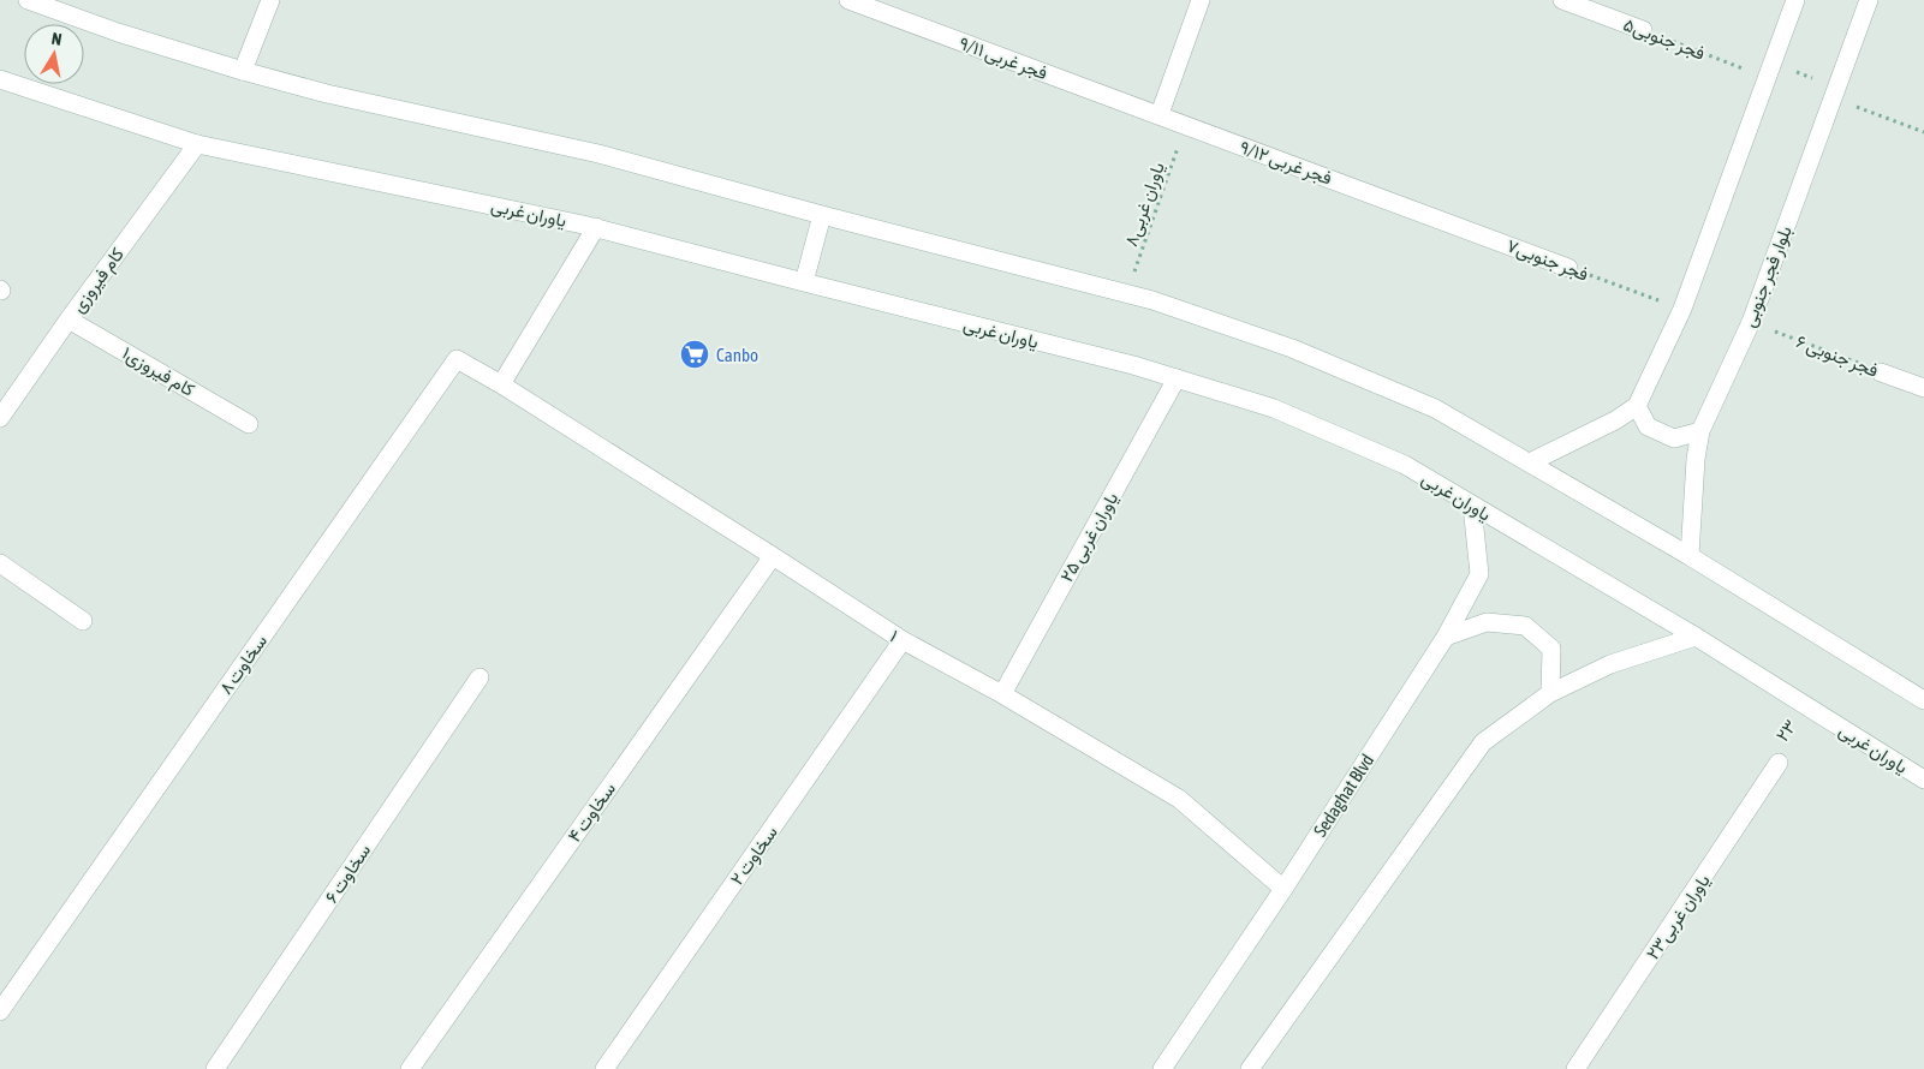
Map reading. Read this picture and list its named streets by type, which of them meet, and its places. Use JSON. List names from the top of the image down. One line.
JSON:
{"streets":{"main road":["فجر جنوبی۵","۹/۱۱ فجر غربی","۹/۱۲ فجر غربی","یاوران غربی","فجر جنوبی۷","بلوار فجر جنوبی","کام فیروزی","۶ فجر جنوبی","کام فیروزی۱","یاوران غربی ۲۵","۱","سخاوت ۸","Sedaghat Blvd","سخاوت ۴","سخاوت ۲","سخاوت ۶","یاوران غربی۲۳"],"path":["یاوران غربی۸"]},"crossings":[["فجر جنوبی۵","بلوار فجر جنوبی"],["۹/۱۱ فجر غربی","۹/۱۲ فجر غربی"],["۹/۱۲ فجر غربی","یاوران غربی۸"],["۹/۱۲ فجر غربی","فجر جنوبی۷"],["یاوران غربی","کام فیروزی"],["یاوران غربی","یاوران غربی ۲۵"],["یاوران غربی","Sedaghat Blvd"],["بلوار فجر جنوبی","۶ فجر جنوبی"],["کام فیروزی","کام فیروزی۱"],["یاوران غربی ۲۵","۱"],["۱","سخاوت ۸"],["۱","Sedaghat Blvd"],["۱","سخاوت ۴"],["۱","سخاوت ۲"]],"places":{"supermarket":["Canbo"]},"north":"top"}
